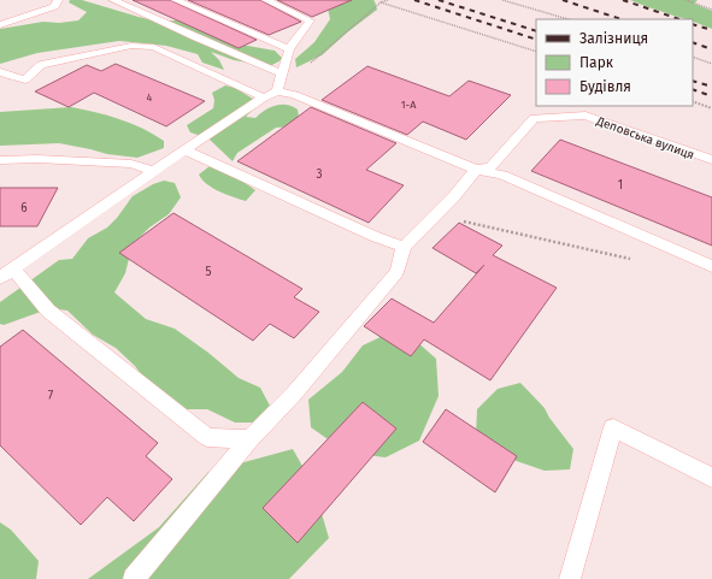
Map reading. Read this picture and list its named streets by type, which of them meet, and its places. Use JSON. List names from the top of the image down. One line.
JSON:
{"streets":{"lane":["Деповська вулиця"]},"house_numbers":["4","1-А","3","1","6","5","7"],"legend":["Залізниця","Парк","Будівля"]}
